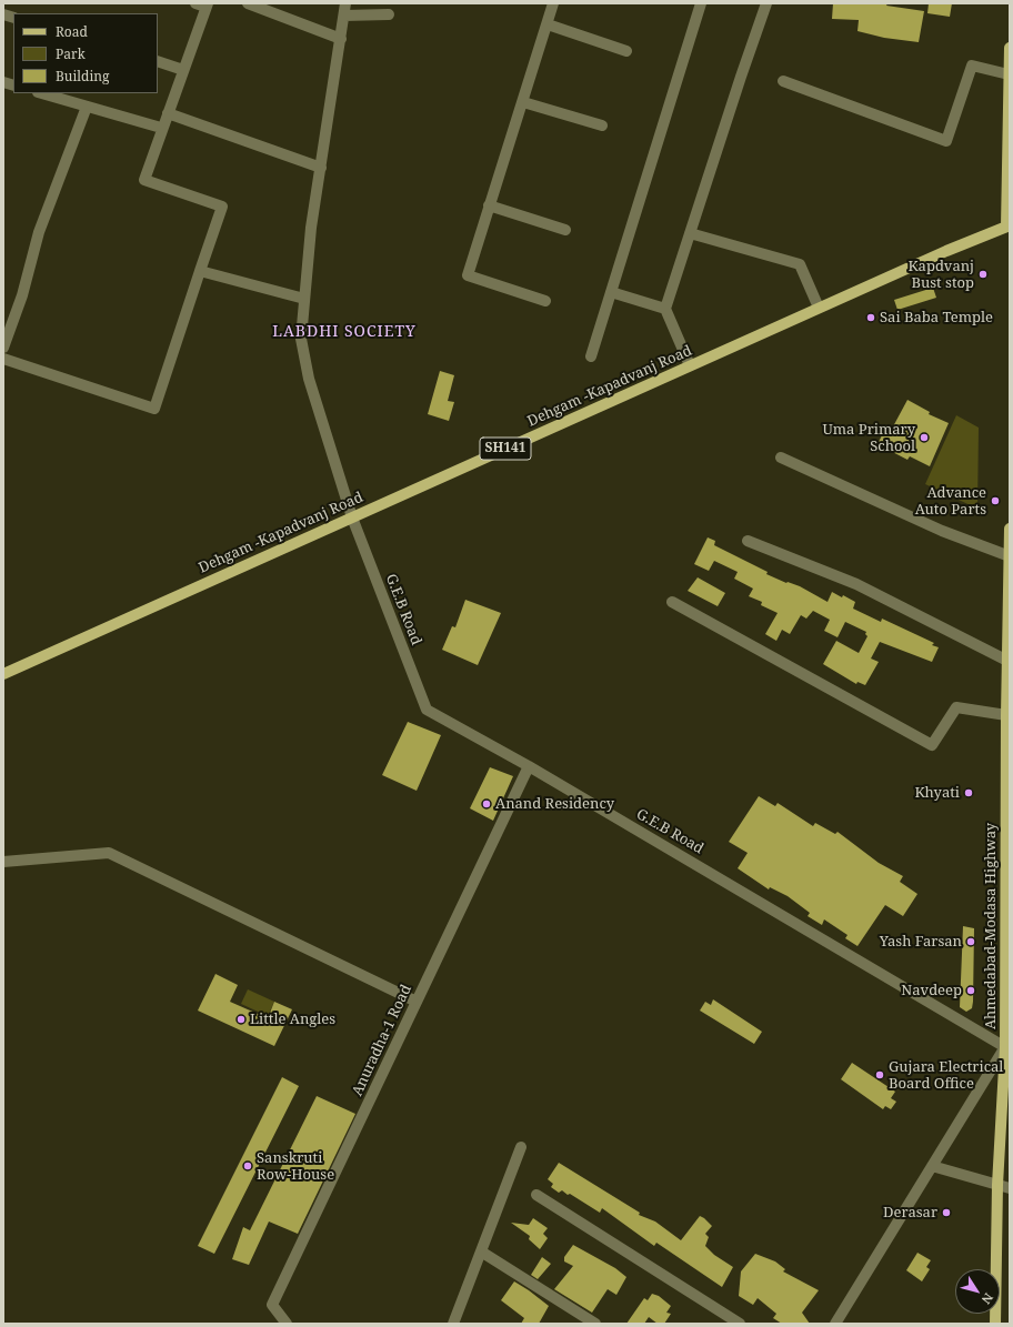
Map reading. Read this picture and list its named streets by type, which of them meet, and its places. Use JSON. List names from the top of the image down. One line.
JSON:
{"streets":{"main road":["Dehgam -Kapadvanj Road","SH141","Ahmedabad-Modasa Highway"],"street":["G.E.B Road","Anuradha-1 Road"]},"crossings":[["Dehgam -Kapadvanj Road","G.E.B Road"],["G.E.B Road","Ahmedabad-Modasa Highway"],["G.E.B Road","Anuradha-1 Road"]],"districts":["LABDHI SOCIETY"],"places":["Kapdvanj Bust stop","Sai Baba Temple","Uma Primary School","Advance Auto Parts","Khyati","Anand Residency","Yash Farsan","Navdeep","Little Angles","Gujara Electrical Board Office","Sanskruti Row-House","Derasar"],"legend":["Road","Park","Building"],"north":"bottom right"}
